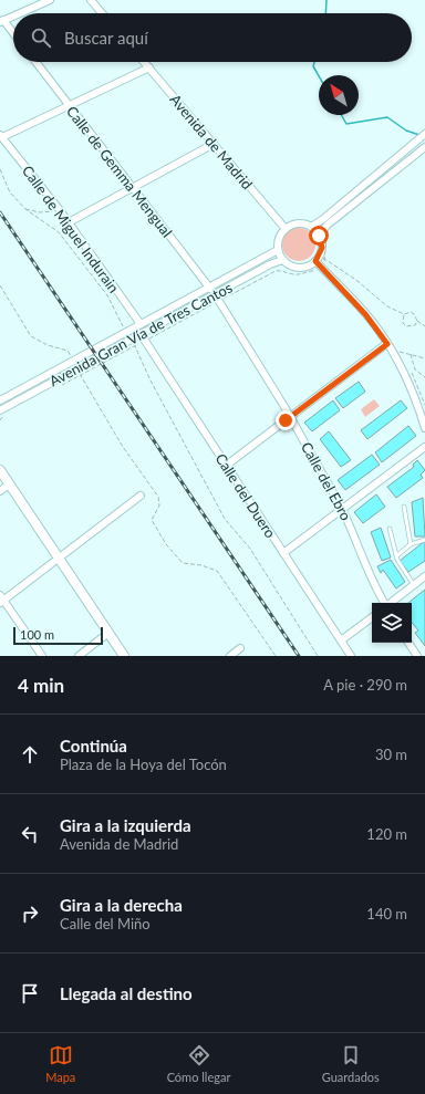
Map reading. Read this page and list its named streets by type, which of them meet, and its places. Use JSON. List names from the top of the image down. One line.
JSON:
{"streets":{"street":["Avenida de Madrid","Calle de Gemma Mengual","Calle de Miguel Indurain","Avenida Gran Vía de Tres Cantos","Calle del Ebro","Calle del Duero"]},"crossings":[["Avenida de Madrid","Avenida Gran Vía de Tres Cantos"],["Calle de Gemma Mengual","Avenida Gran Vía de Tres Cantos"],["Calle de Miguel Indurain","Avenida Gran Vía de Tres Cantos"],["Avenida Gran Vía de Tres Cantos","Calle del Ebro"],["Avenida Gran Vía de Tres Cantos","Calle del Duero"]],"scale_bar":"100 m","north":"top left","page":{"search":"Buscar aquí","scale":"100 m","heading":["4 min","A pie · 290 m"],"list":[["Continúa","Plaza de la Hoya del Tocón","30 m"],["Gira a la izquierda","Avenida de Madrid","120 m"],["Gira a la derecha","Calle del Miño","140 m"],"Llegada al destino"],"nav":["Mapa","Cómo llegar","Guardados"]}}
